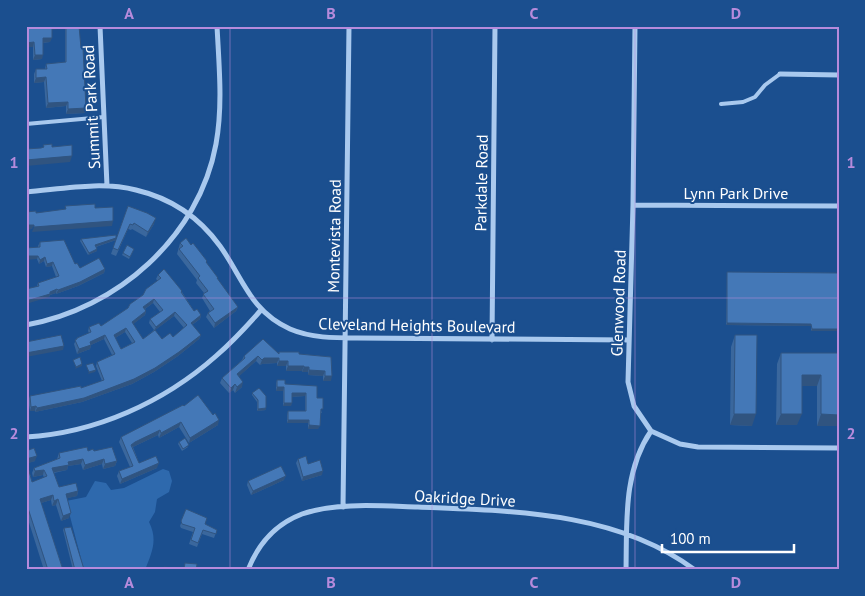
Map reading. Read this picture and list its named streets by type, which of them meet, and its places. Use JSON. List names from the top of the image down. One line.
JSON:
{"streets":{"street":["Summit Park Road","Parkdale Road","Lynn Park Drive","Montevista Road","Glenwood Road","Cleveland Heights Boulevard","Oakridge Drive"]},"crossings":[["Summit Park Road","Cleveland Heights Boulevard"],["Parkdale Road","Cleveland Heights Boulevard"],["Lynn Park Drive","Glenwood Road"],["Montevista Road","Cleveland Heights Boulevard"],["Montevista Road","Oakridge Drive"],["Glenwood Road","Cleveland Heights Boulevard"]],"scale_bar":"100 m","grid":{"columns":["A","B","C","D"],"rows":["1","2"]}}
